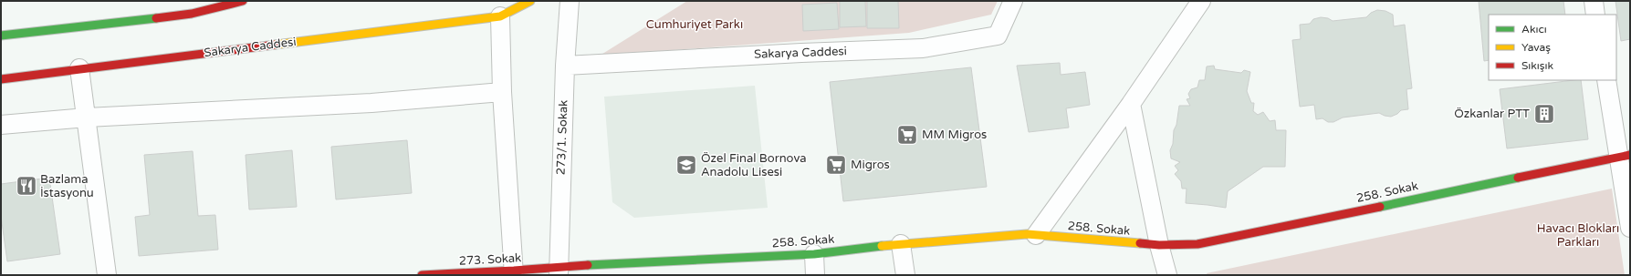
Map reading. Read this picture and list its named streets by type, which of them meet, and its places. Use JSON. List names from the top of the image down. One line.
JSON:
{"streets":{"street":["Sakarya Caddesi","273/1. Sokak","258. Sokak","273. Sokak"]},"crossings":[["Sakarya Caddesi","273/1. Sokak"],["273/1. Sokak","258. Sokak"],["273/1. Sokak","273. Sokak"],["258. Sokak","273. Sokak"]],"parks":["Cumhuriyet Parkı","Havacı Blokları Parkları"],"places":{"building":["Özkanlar PTT"],"supermarket":["MM Migros","Migros"],"school or university":["Özel Final Bornova Anadolu Lisesi"],"restaurant":["Bazlama İstasyonu"]},"legend":["Akıcı","Yavaş","Sıkışık"]}
